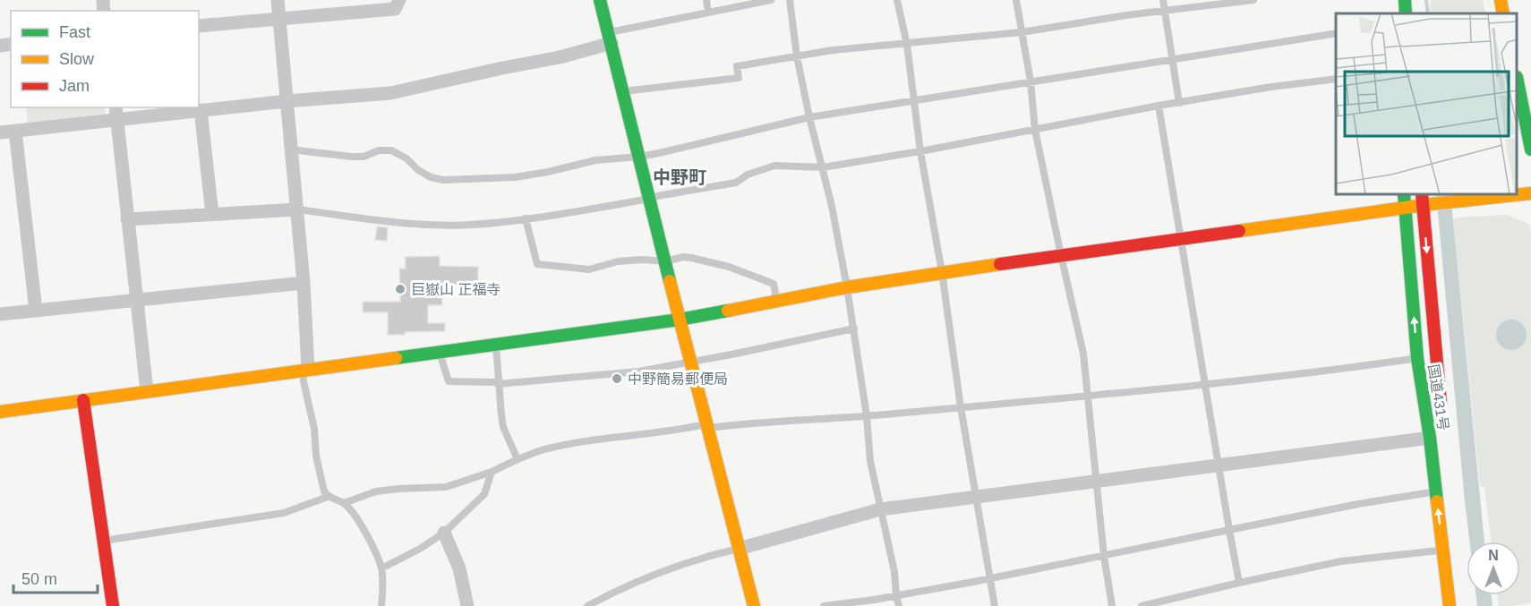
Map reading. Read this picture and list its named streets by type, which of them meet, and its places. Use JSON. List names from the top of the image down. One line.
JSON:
{"streets":{"main road":["国道431号"]},"districts":["中野町"],"places":["巨嶽山 正福寺","中野簡易郵便局"],"legend":["Fast","Slow","Jam"],"scale_bar":"50 m","north":"top"}
